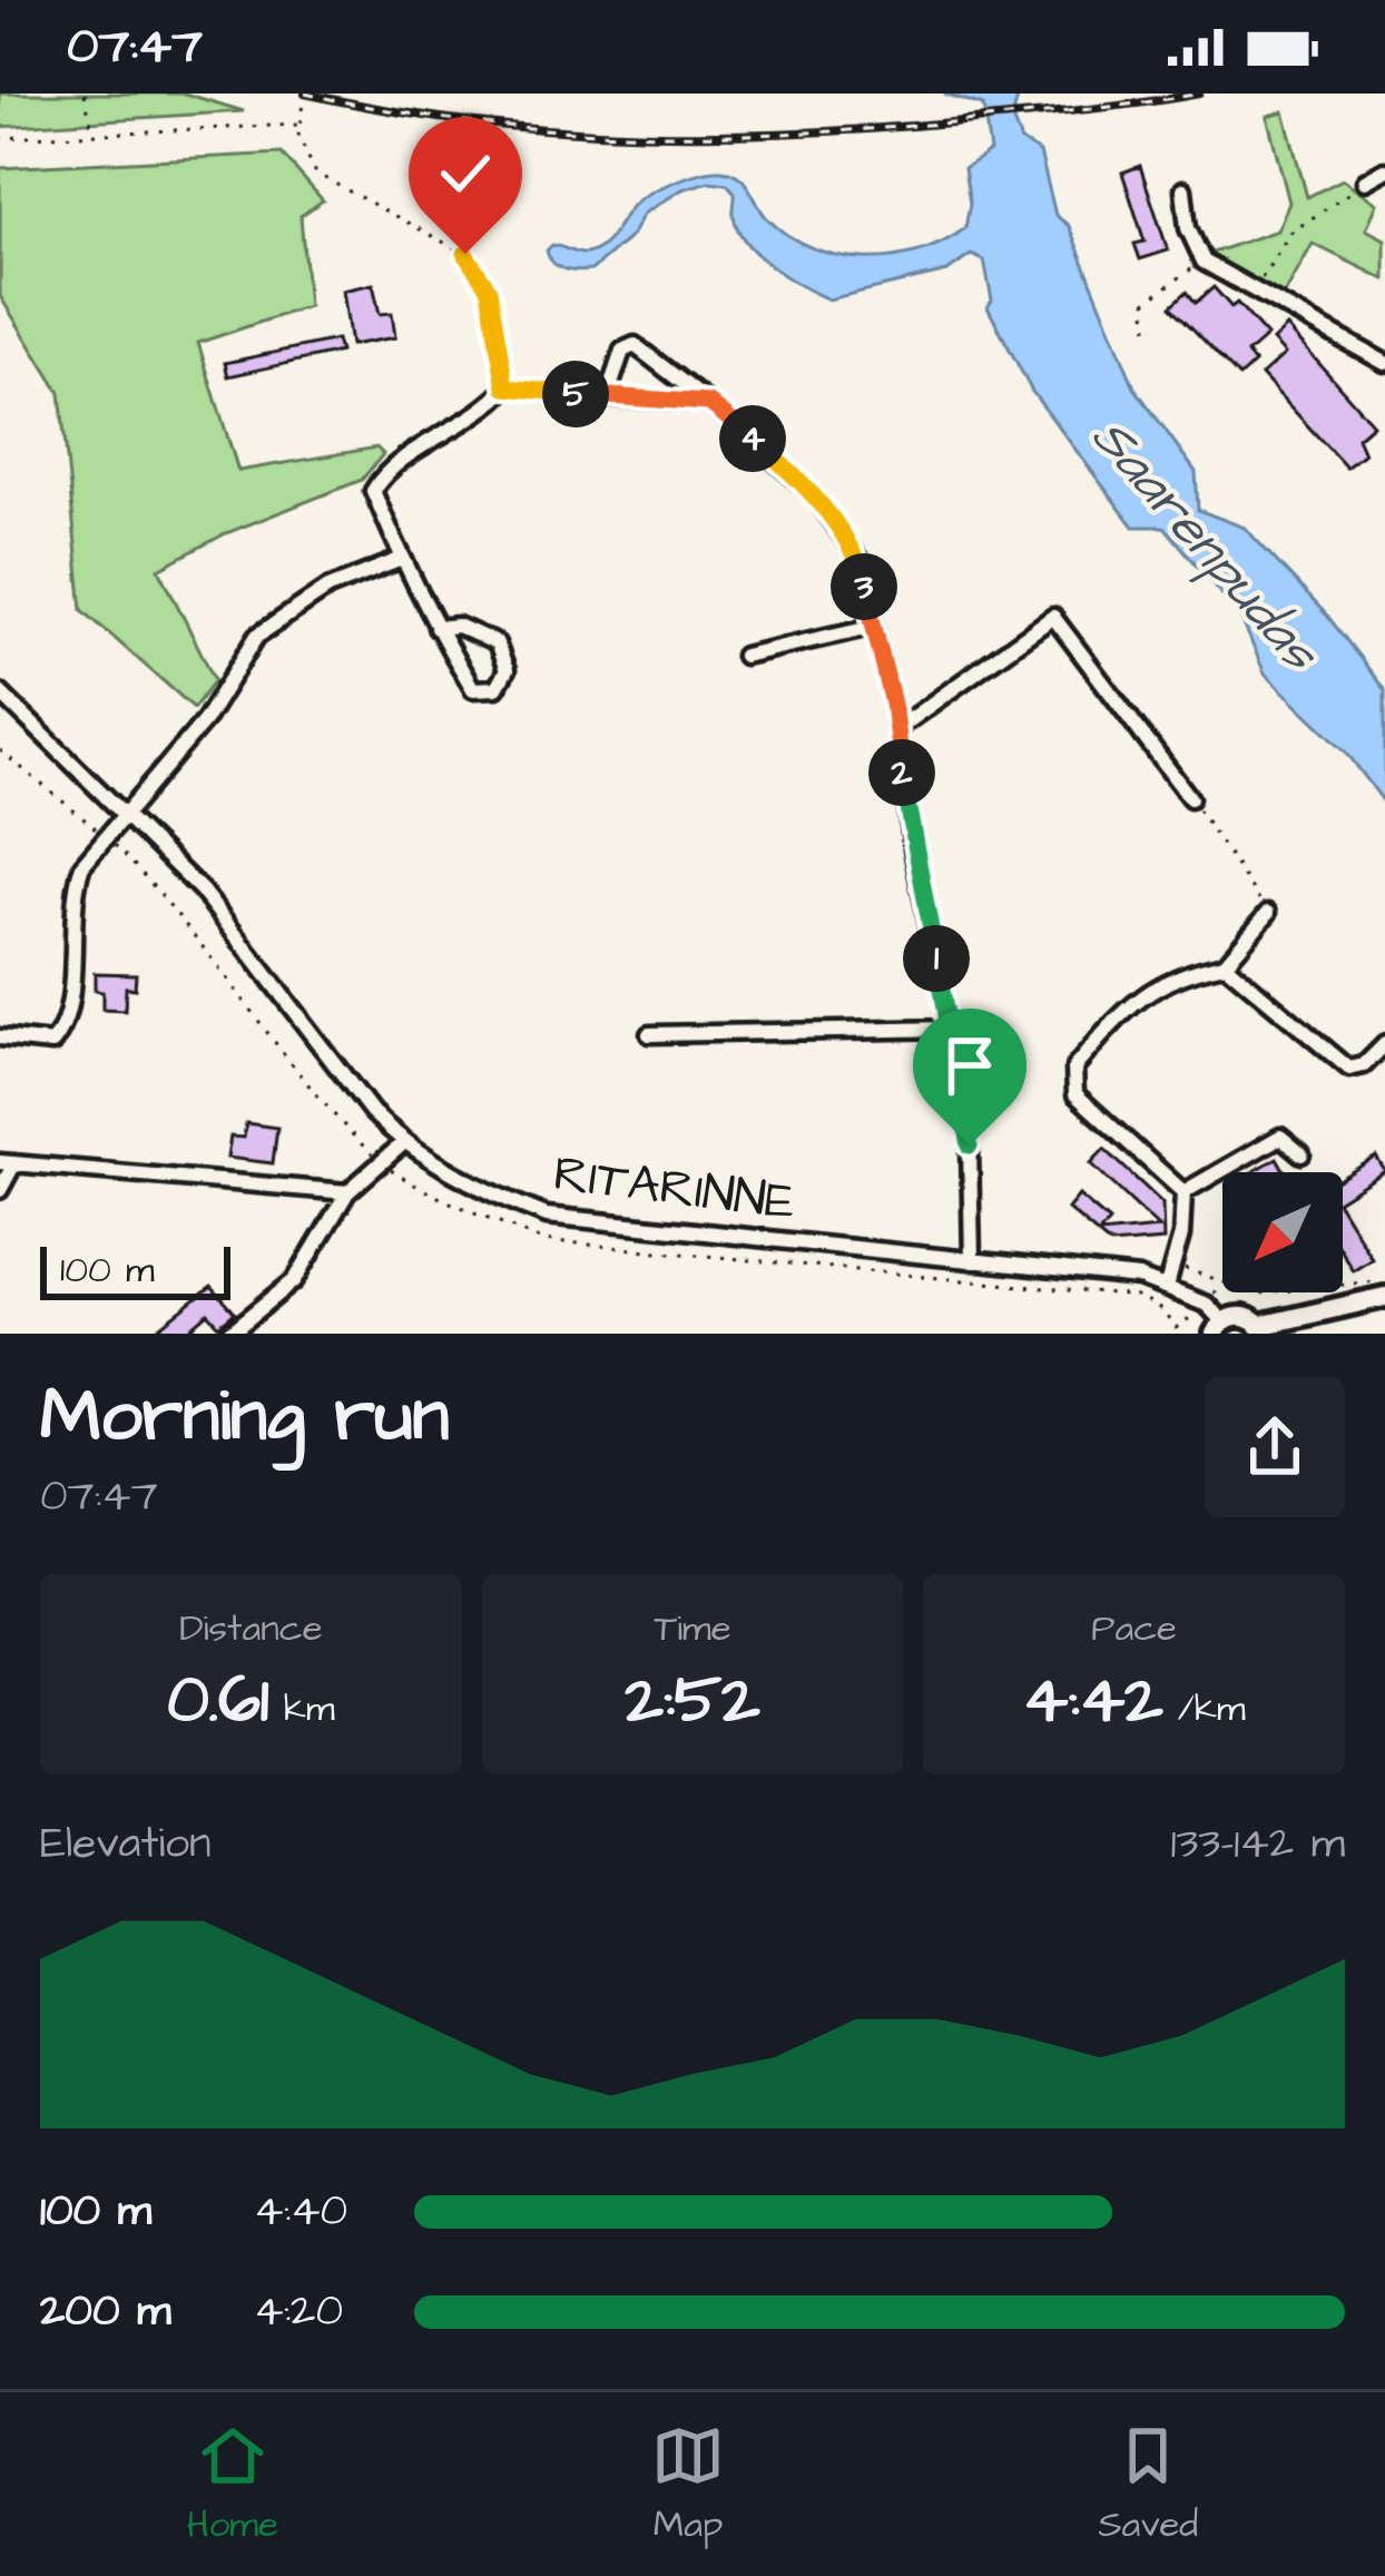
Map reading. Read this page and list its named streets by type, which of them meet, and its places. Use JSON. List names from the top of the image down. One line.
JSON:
{"streets":{"street":["RITARINNE"]},"water":["Saarenpudas"],"scale_bar":"100 m","north":"bottom left","page":{"status":"07:47","pins":["5","4","3","2","1"],"scale":"100 m","heading":["Morning run","07:47"],"stats":[["Distance","0.61 km"],["Time","2:52"],["Pace","4:42 /km"]],"chart":["Elevation","133–142 m"],"list":[{"name":"100 m","note":"4:40"},{"name":"200 m","note":"4:20"}],"tabs":["Home","Map","Saved"]}}
